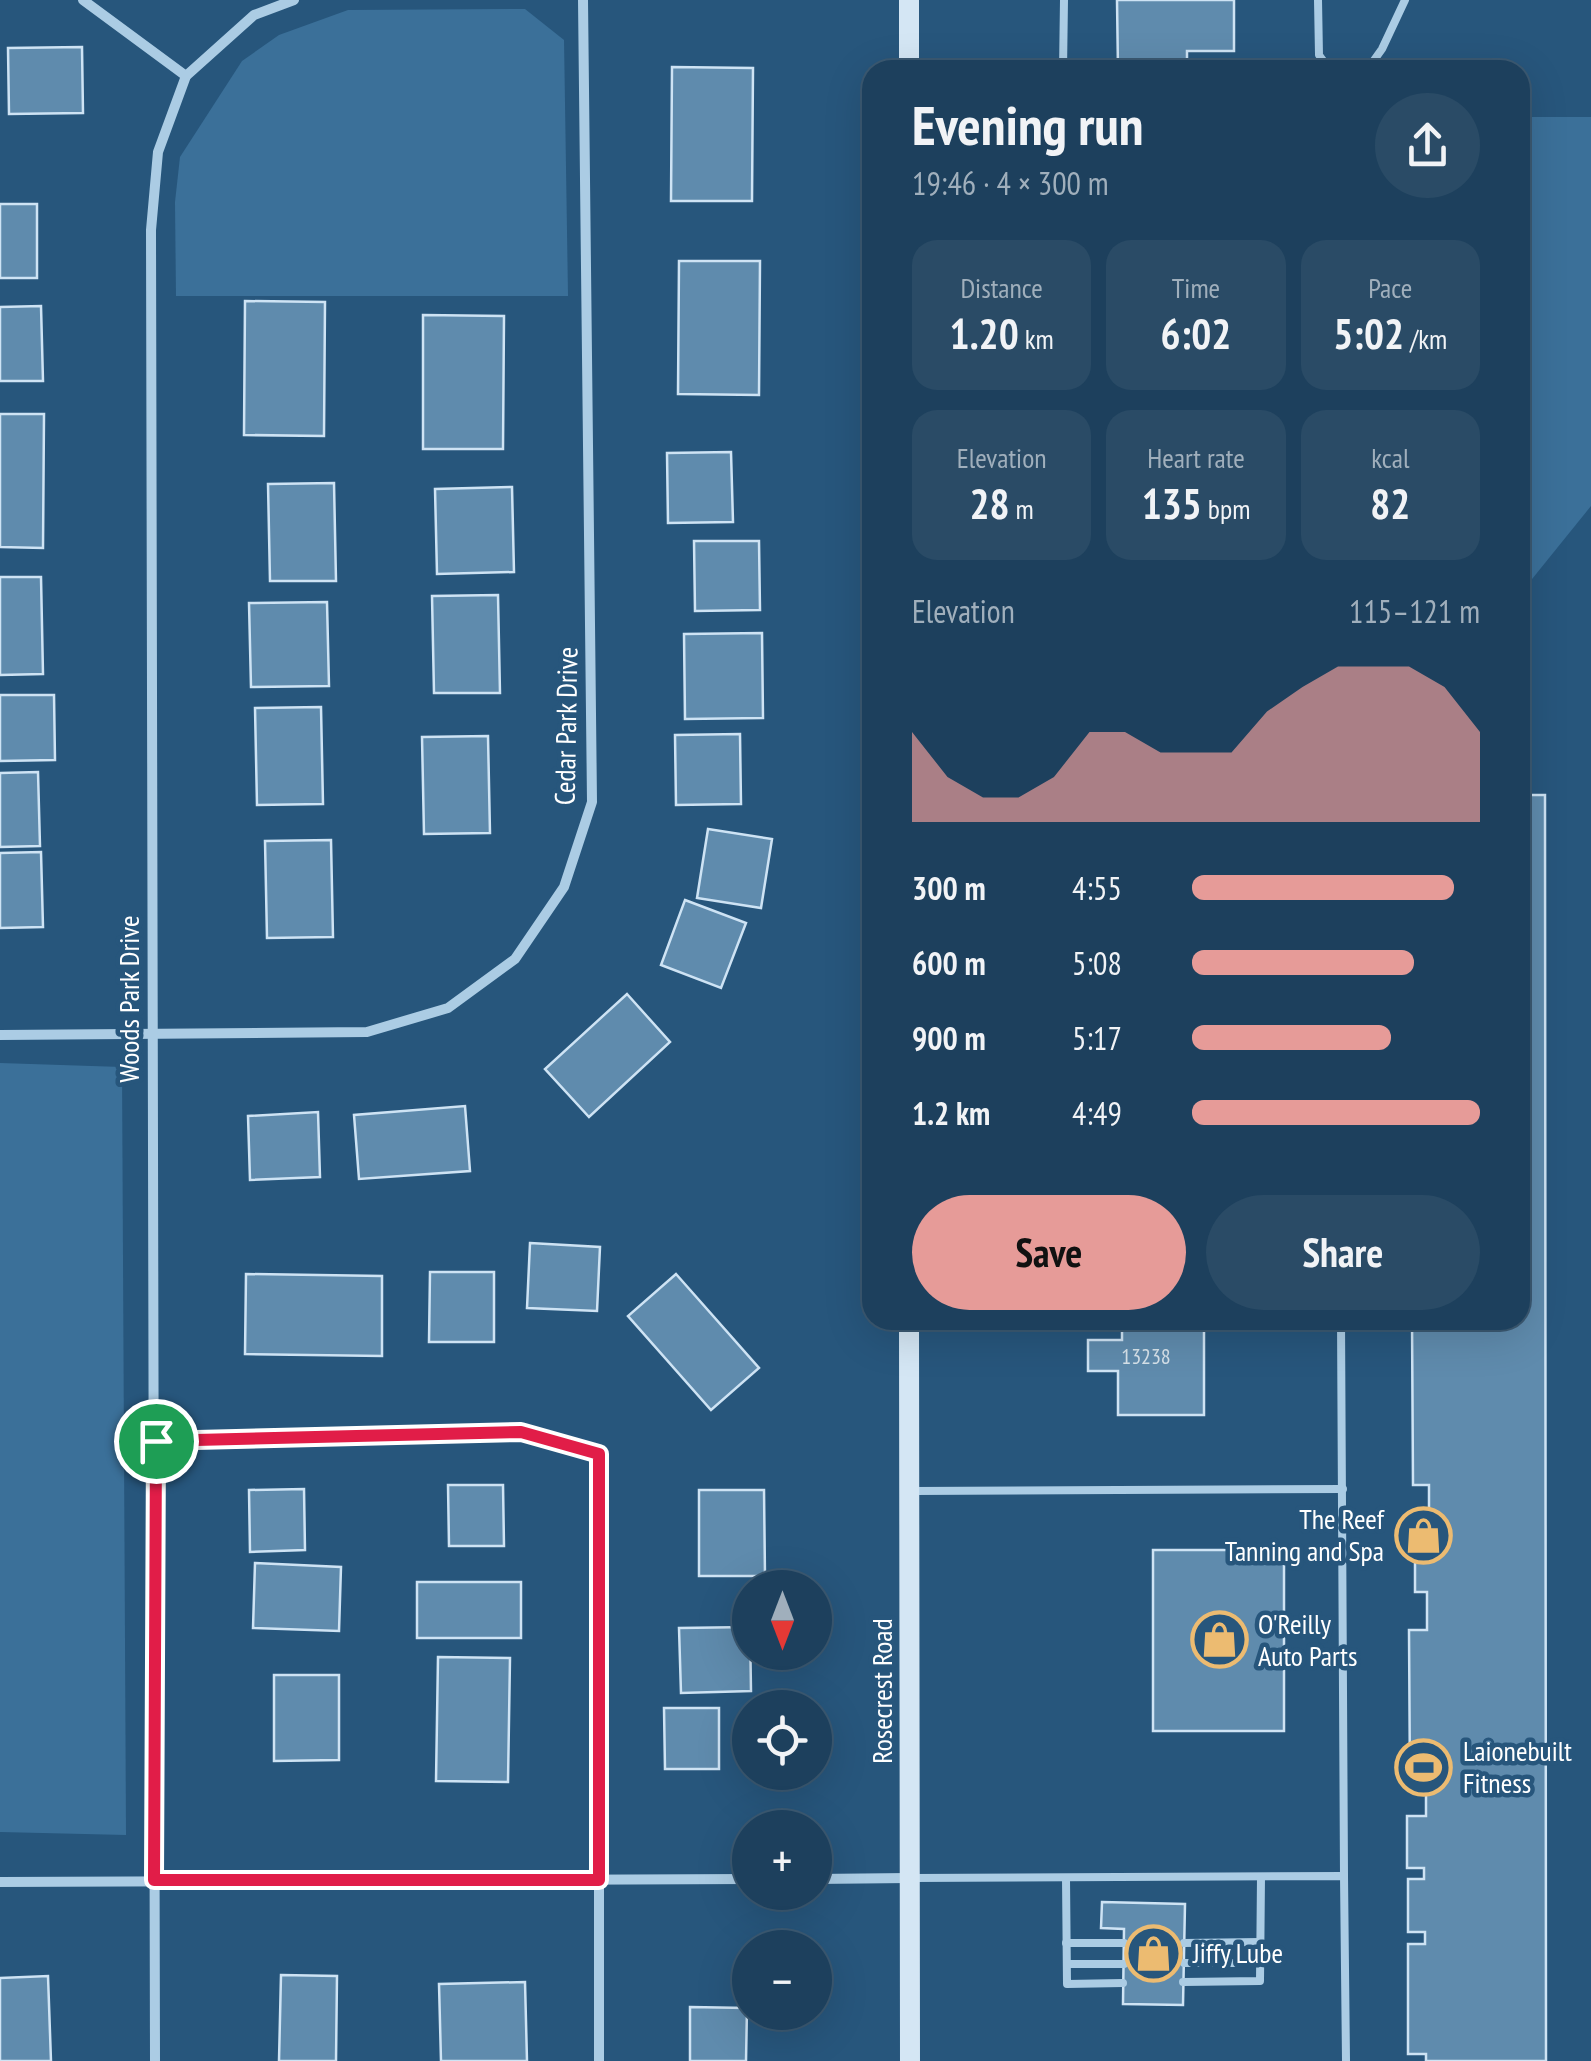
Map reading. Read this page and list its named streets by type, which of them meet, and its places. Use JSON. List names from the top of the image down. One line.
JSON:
{"streets":{"main road":["Rosecrest Road"],"street":["Cedar Park Drive","Woods Park Drive"]},"crossings":[["Cedar Park Drive","Woods Park Drive"]],"places":{"shop":["The Reef Tanning and Spa","O'Reilly Auto Parts","Jiffy Lube"],"sports":["Laionebuilt Fitness"]},"house_numbers":["13238"],"north":"bottom","page":{"heading":["Evening run","19:46 · 4 × 300 m"],"stats":[["Distance","1.20 km"],["Time","6:02"],["Pace","5:02 /km"],["Elevation","28 m"],["Heart rate","135 bpm"],["kcal","82"]],"chart":["Elevation","115–121 m"],"list":[{"name":"300 m","note":"4:55"},{"name":"600 m","note":"5:08"},{"name":"900 m","note":"5:17"},{"name":"1.2 km","note":"4:49"}],"buttons":["Save","Share"],"map_buttons":["+","−"]}}
